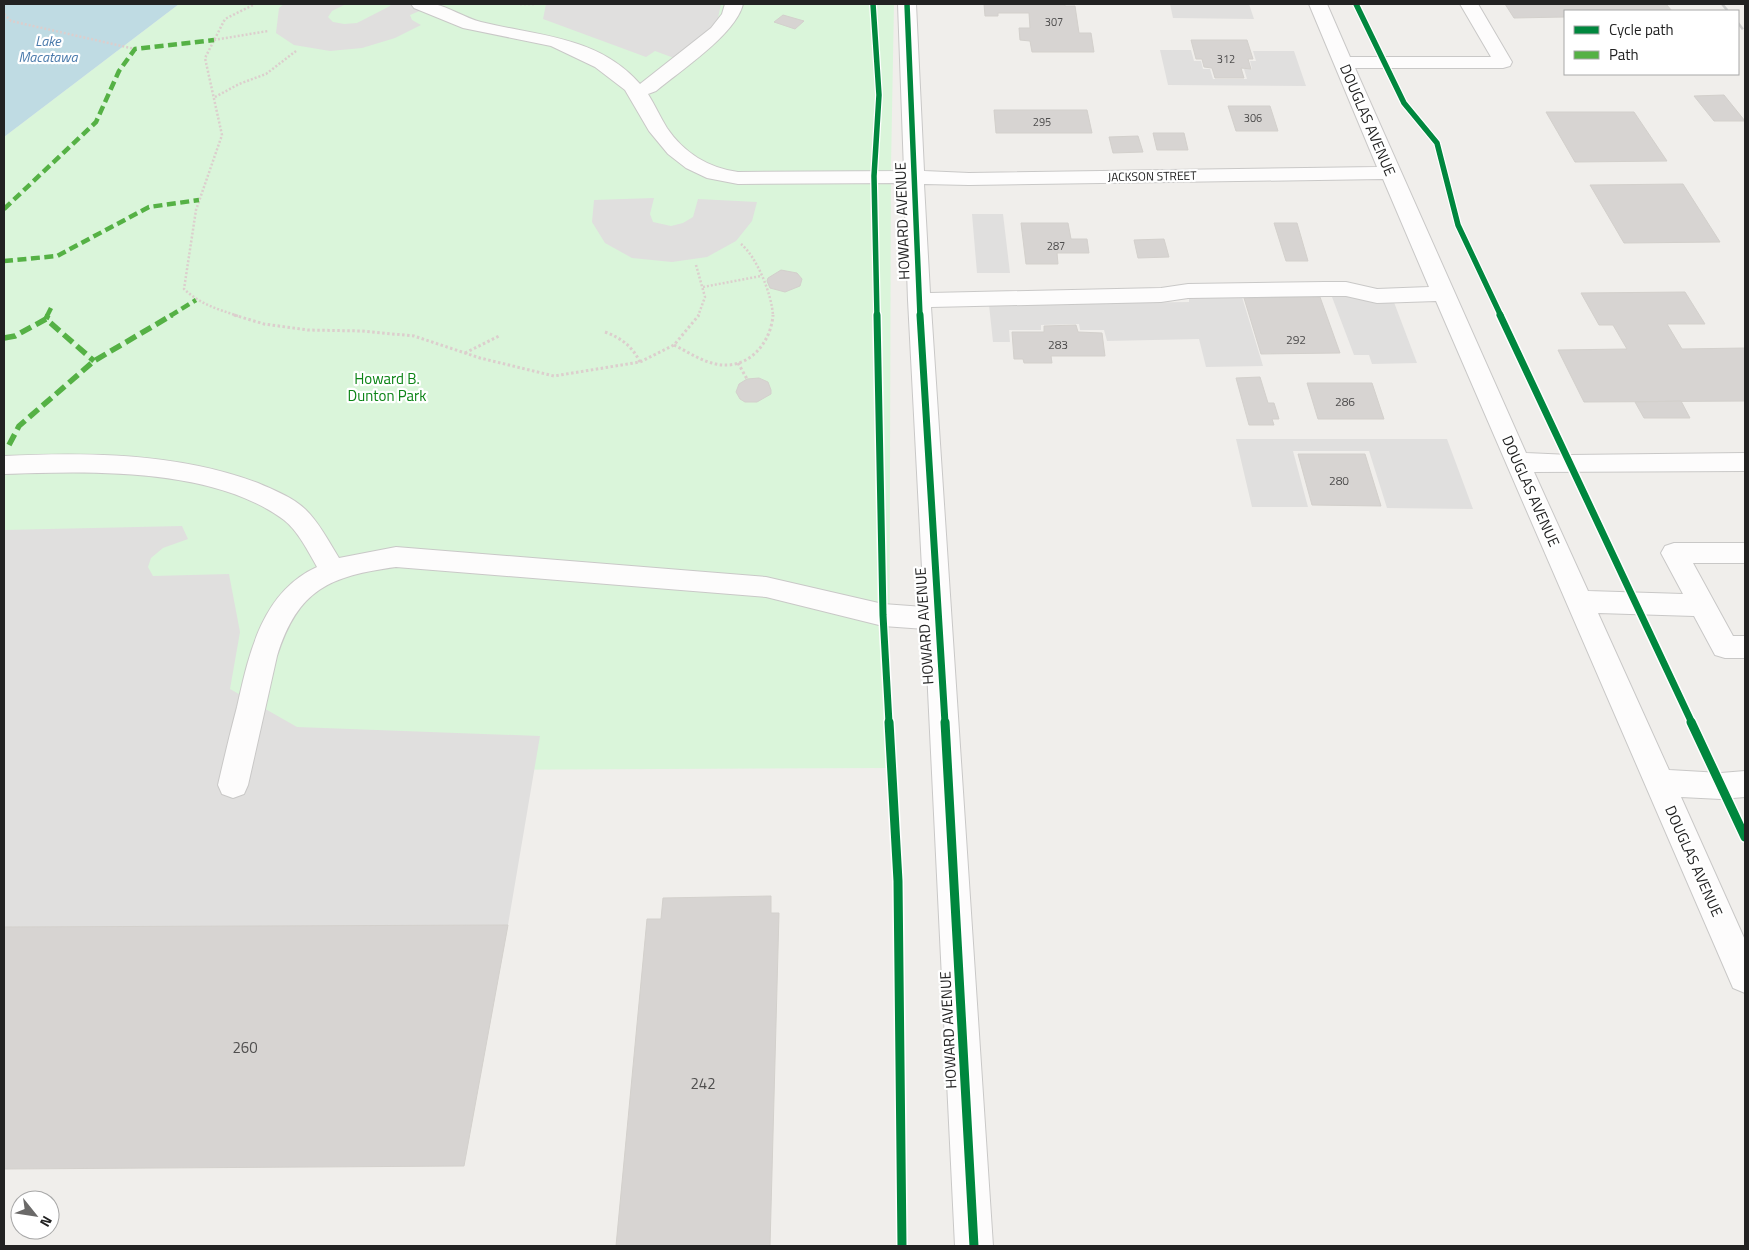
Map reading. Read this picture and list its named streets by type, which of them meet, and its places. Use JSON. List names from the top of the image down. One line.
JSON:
{"streets":{"street":["DOUGLAS AVENUE","JACKSON STREET","HOWARD AVENUE"]},"crossings":[["DOUGLAS AVENUE","JACKSON STREET"],["JACKSON STREET","HOWARD AVENUE"]],"water":["Lake Macatawa"],"parks":["Howard B. Dunton Park"],"house_numbers":["307","312","306","295","287","292","283","286","280","260","242"],"legend":["Cycle path","Path"],"north":"bottom right"}
